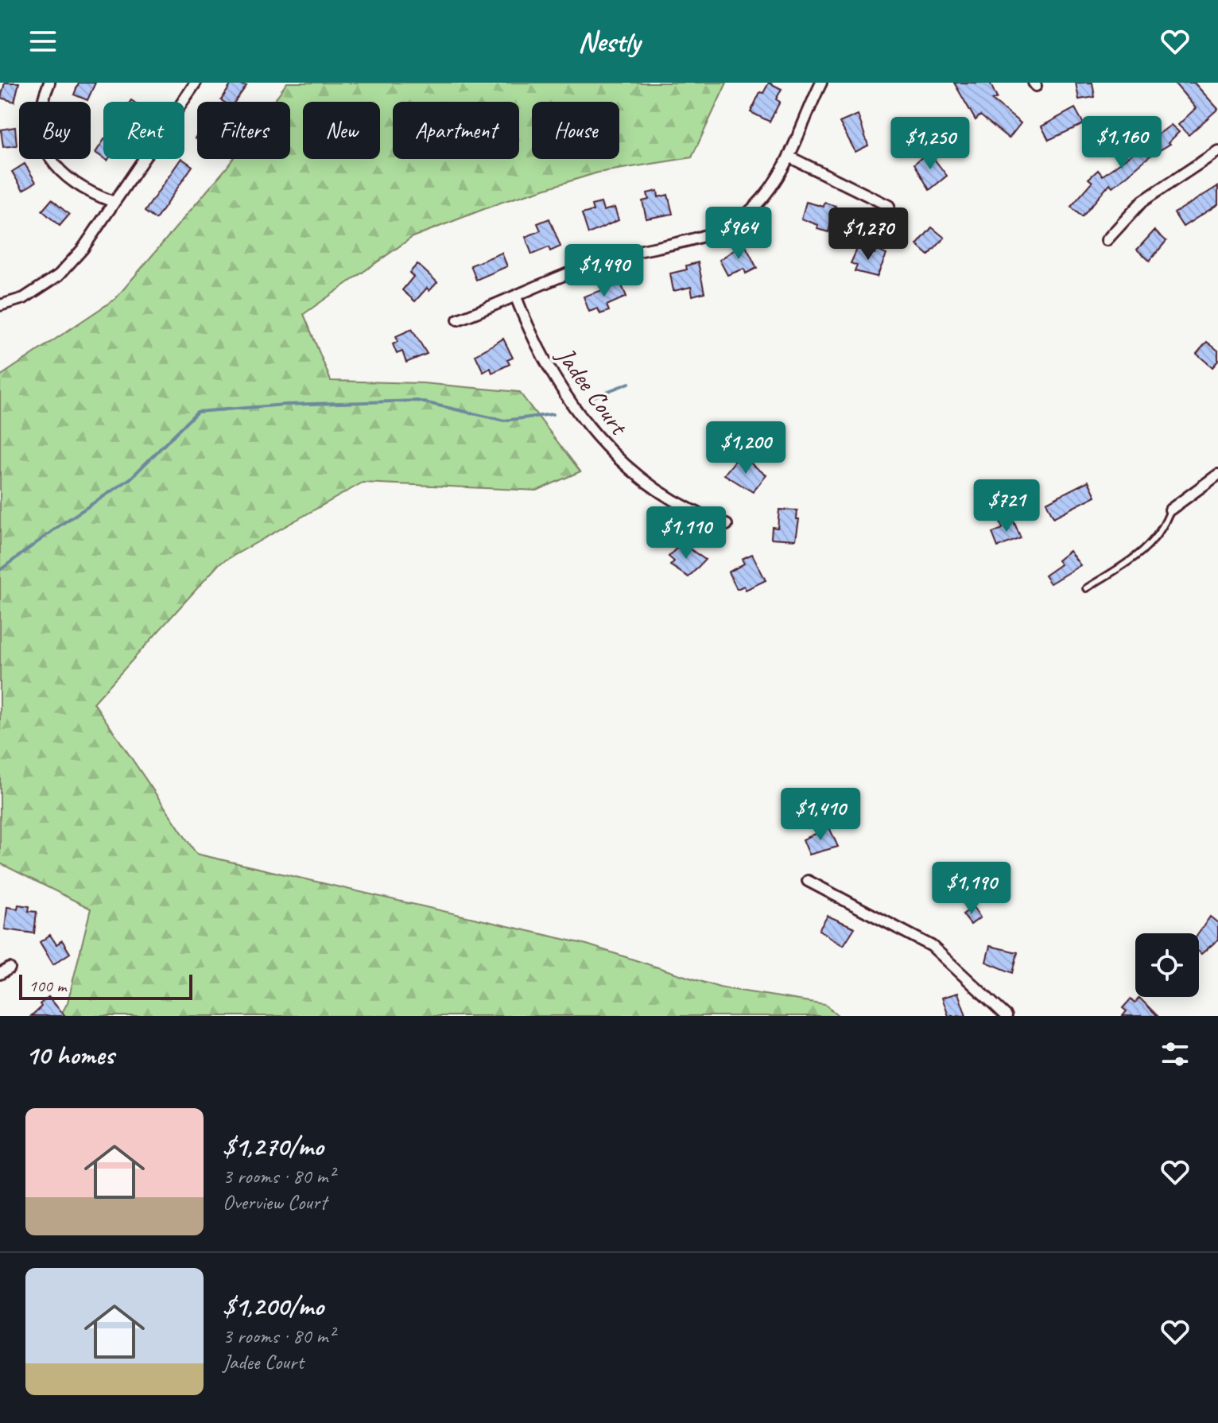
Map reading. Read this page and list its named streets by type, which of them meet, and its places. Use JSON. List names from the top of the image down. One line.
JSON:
{"streets":{"street":["Jadee Court"]},"scale_bar":"100 m","page":{"header":"Nestly","chip":["Buy","Rent","Filters","New","Apartment","House"],"price":["$1,160","$1,250","$964","$1,270","$1,490","$1,200","$721","$1,110","$1,410","$1,190"],"scale":"100 m","heading":"10 homes","list":[{"name":"$1,270/mo","note":"3 rooms · 80 m² · Overview Court"},{"name":"$1,200/mo","note":"3 rooms · 80 m² · Jadee Court"}]}}
